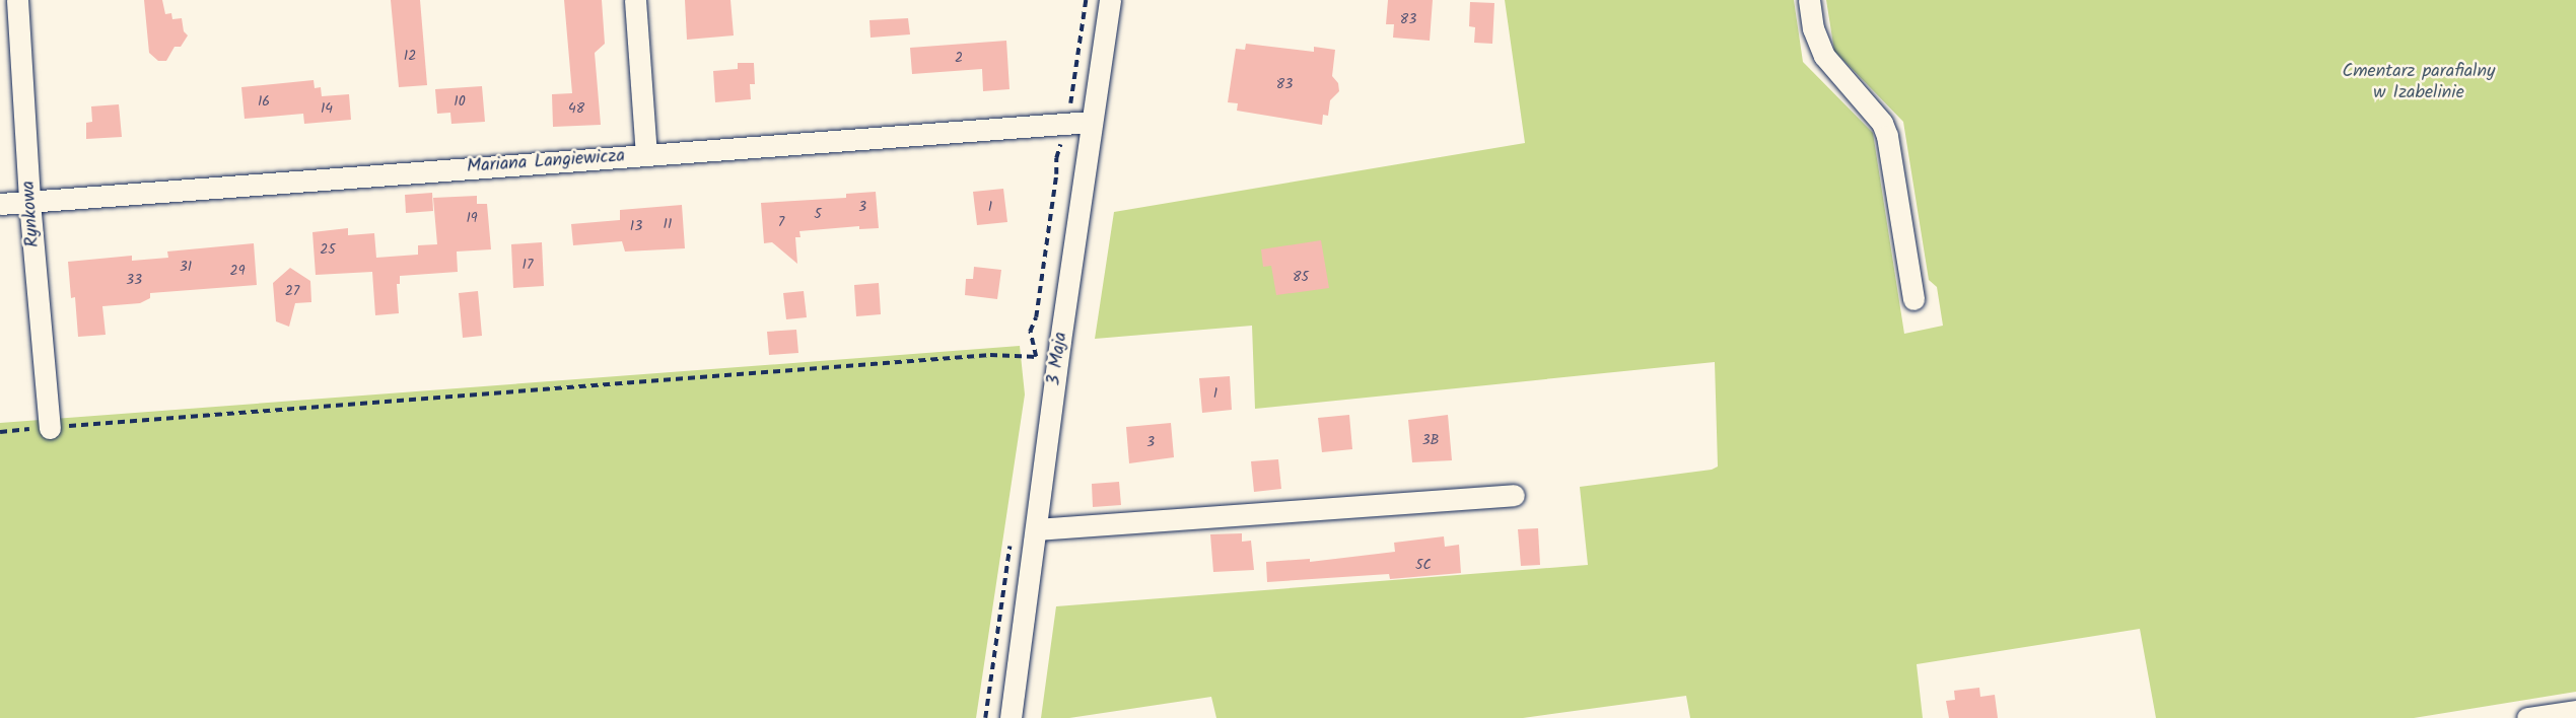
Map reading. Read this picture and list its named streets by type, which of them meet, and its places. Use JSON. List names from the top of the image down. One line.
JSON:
{"streets":{"street":["Mariana Langiewicza","Rynkowa","3 Maja"]},"crossings":[["Mariana Langiewicza","Rynkowa"],["Mariana Langiewicza","3 Maja"]],"parks":["Cmentarz parafialny w Izabelinie"],"house_numbers":["83","12","2","83","16","10","14","48","3","1","5","19","7","11","13","25","17","31","29","85","33","27","1","3B","3","5C"]}
